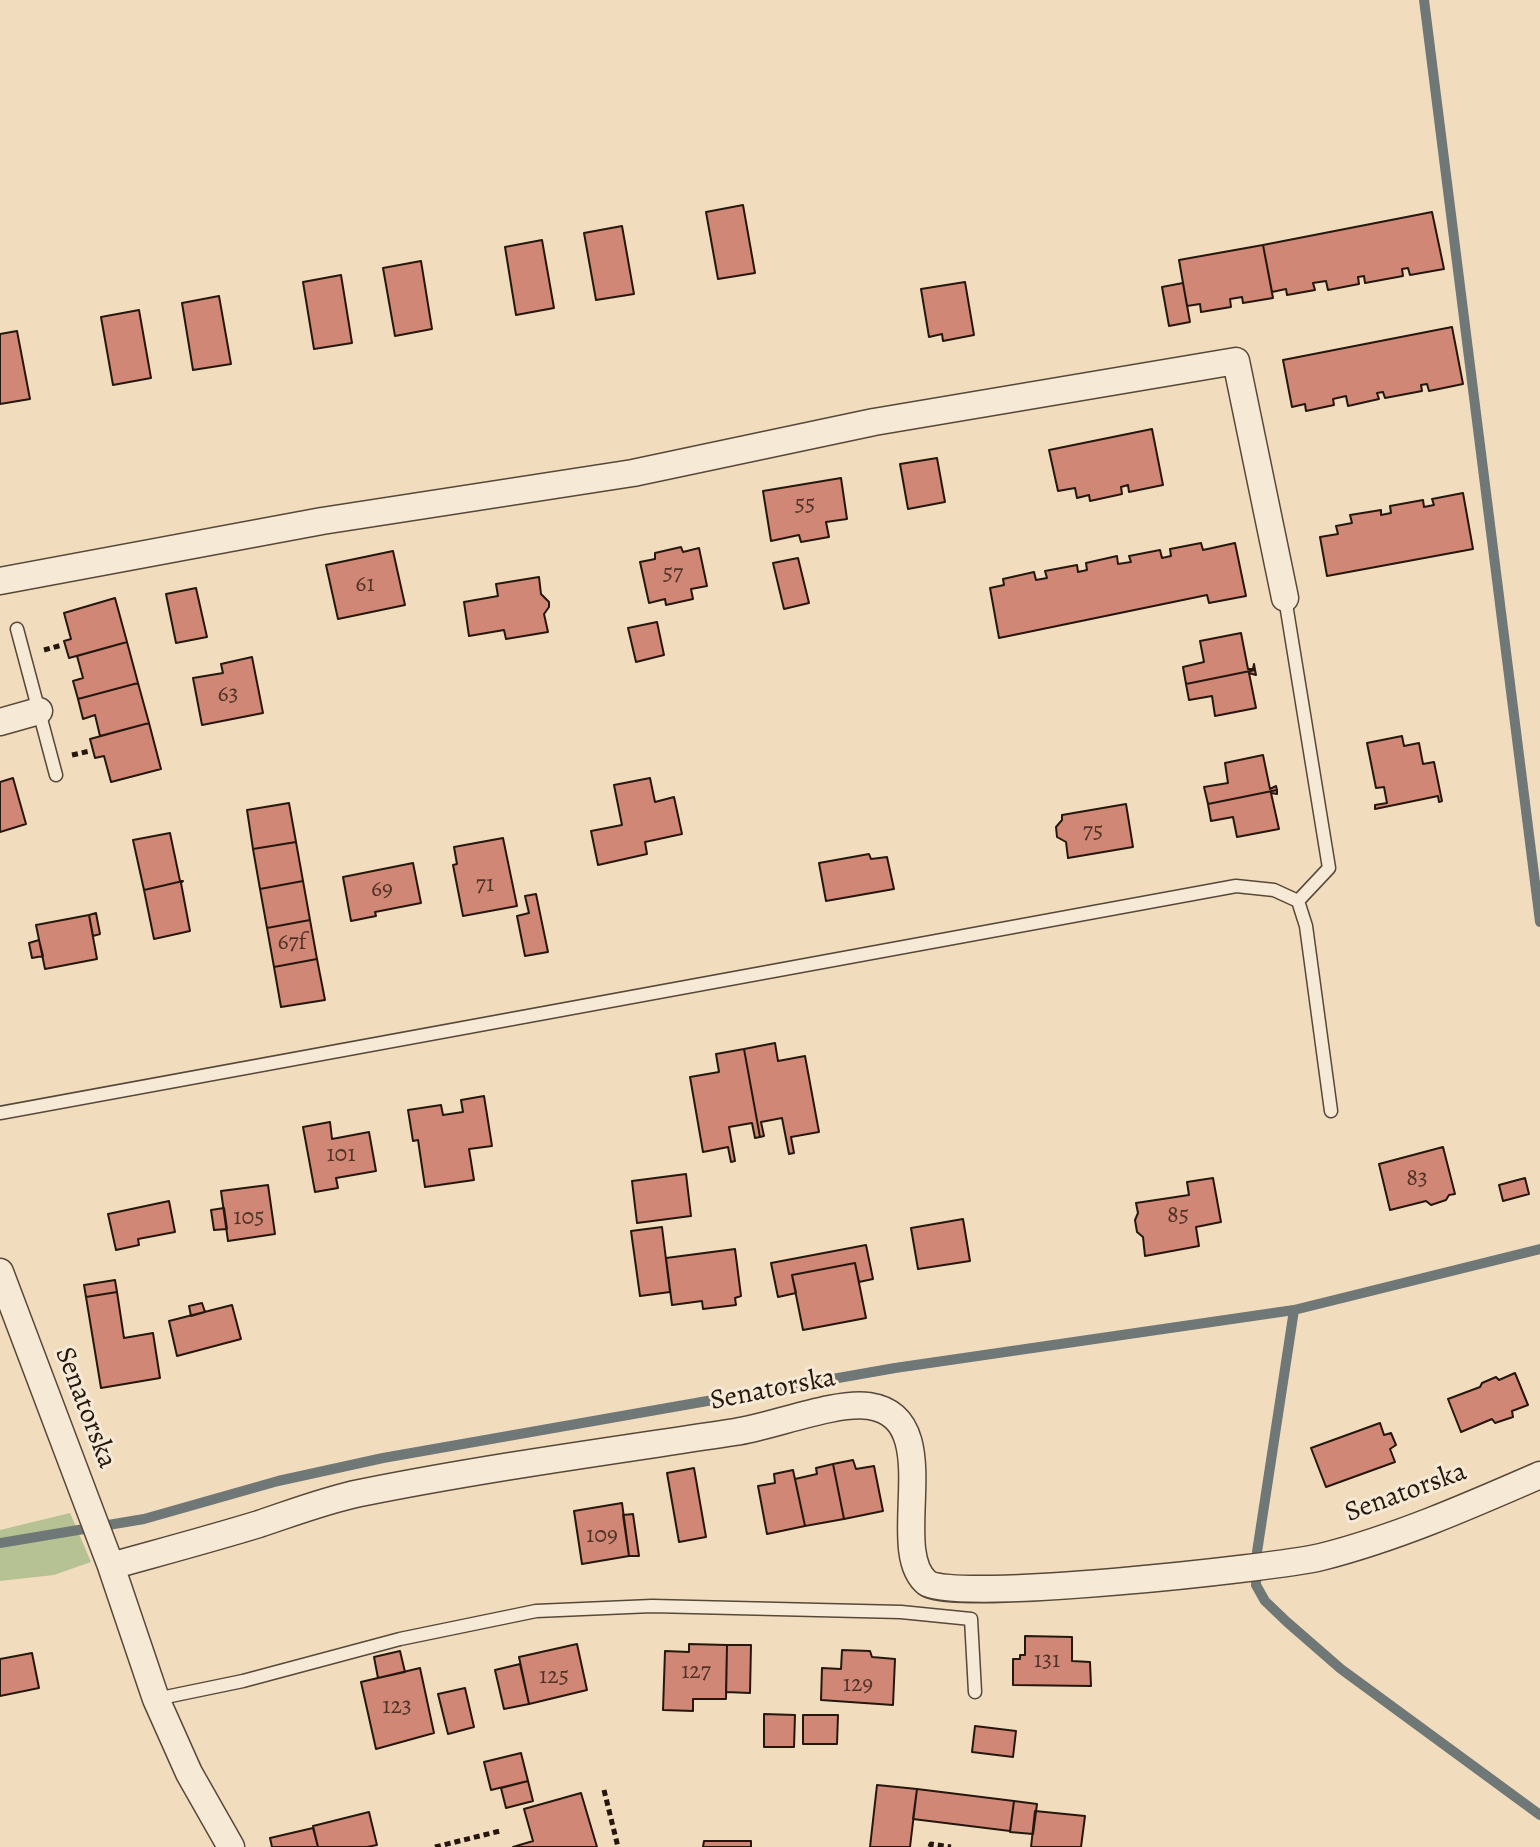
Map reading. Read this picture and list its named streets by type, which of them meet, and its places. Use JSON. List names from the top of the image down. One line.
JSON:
{"streets":{"street":["Senatorska"]},"house_numbers":["55","57","61","63","75","71","69","67f","101","83","85","105","109","131","127","125","129","123"]}
